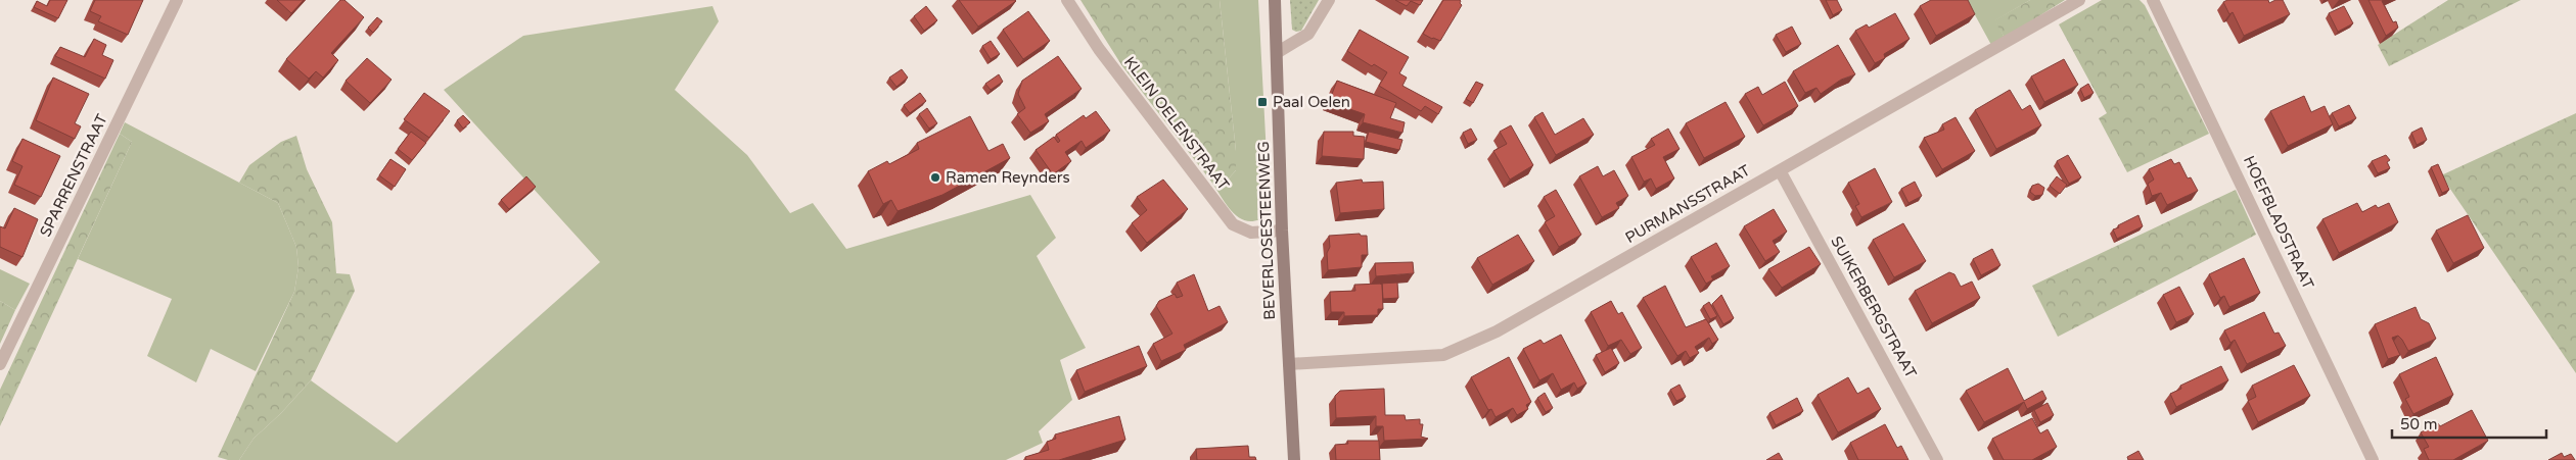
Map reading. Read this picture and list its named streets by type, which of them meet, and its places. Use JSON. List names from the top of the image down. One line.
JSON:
{"streets":{"street":["KLEIN OELENSTRAAT","SPARRENSTRAAT","PURMANSSTRAAT","HOEFBLADSTRAAT","BEVERLOSESTEENWEG","SUIKERBERGSTRAAT"]},"crossings":[["KLEIN OELENSTRAAT","BEVERLOSESTEENWEG"],["PURMANSSTRAAT","BEVERLOSESTEENWEG"],["PURMANSSTRAAT","SUIKERBERGSTRAAT"]],"places":{"transit":["Paal Oelen"],"other":["Ramen Reynders"]},"scale_bar":"50 m"}
